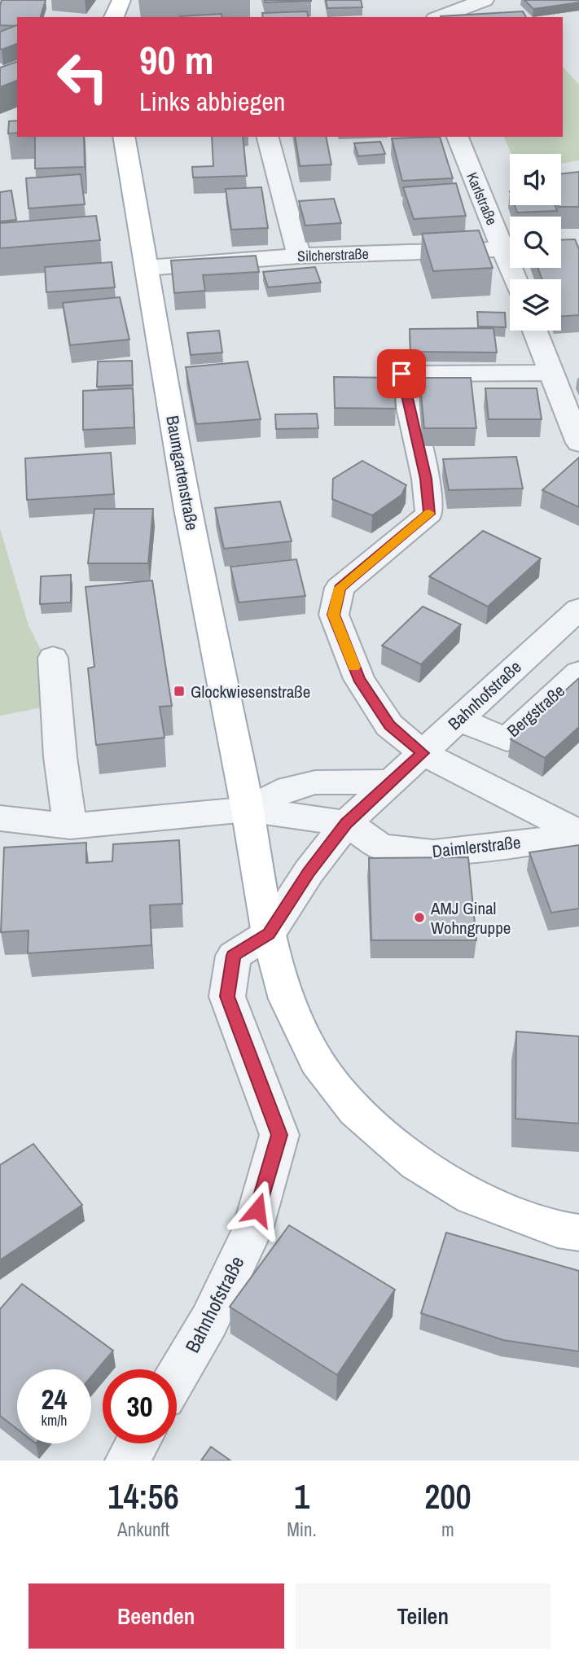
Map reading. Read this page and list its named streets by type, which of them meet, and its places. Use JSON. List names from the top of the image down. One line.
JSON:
{"streets":{"main road":["Baumgartenstraße"],"street":["Karlstraße","Silcherstraße","Bahnhofstraße","Bergstraße","Daimlerstraße"]},"crossings":[["Silcherstraße","Baumgartenstraße"],["Bahnhofstraße","Bergstraße"],["Bahnhofstraße","Daimlerstraße"]],"places":{"transit":["Glockwiesenstraße"],"other":["AMJ Ginal Wohngruppe"]},"page":{"turn":["90 m","Links abbiegen"],"speed":"24 km/h","limit":"30","eta":["14:56","Ankunft","1","Min.","200","m"],"buttons":["Beenden","Teilen"]}}
